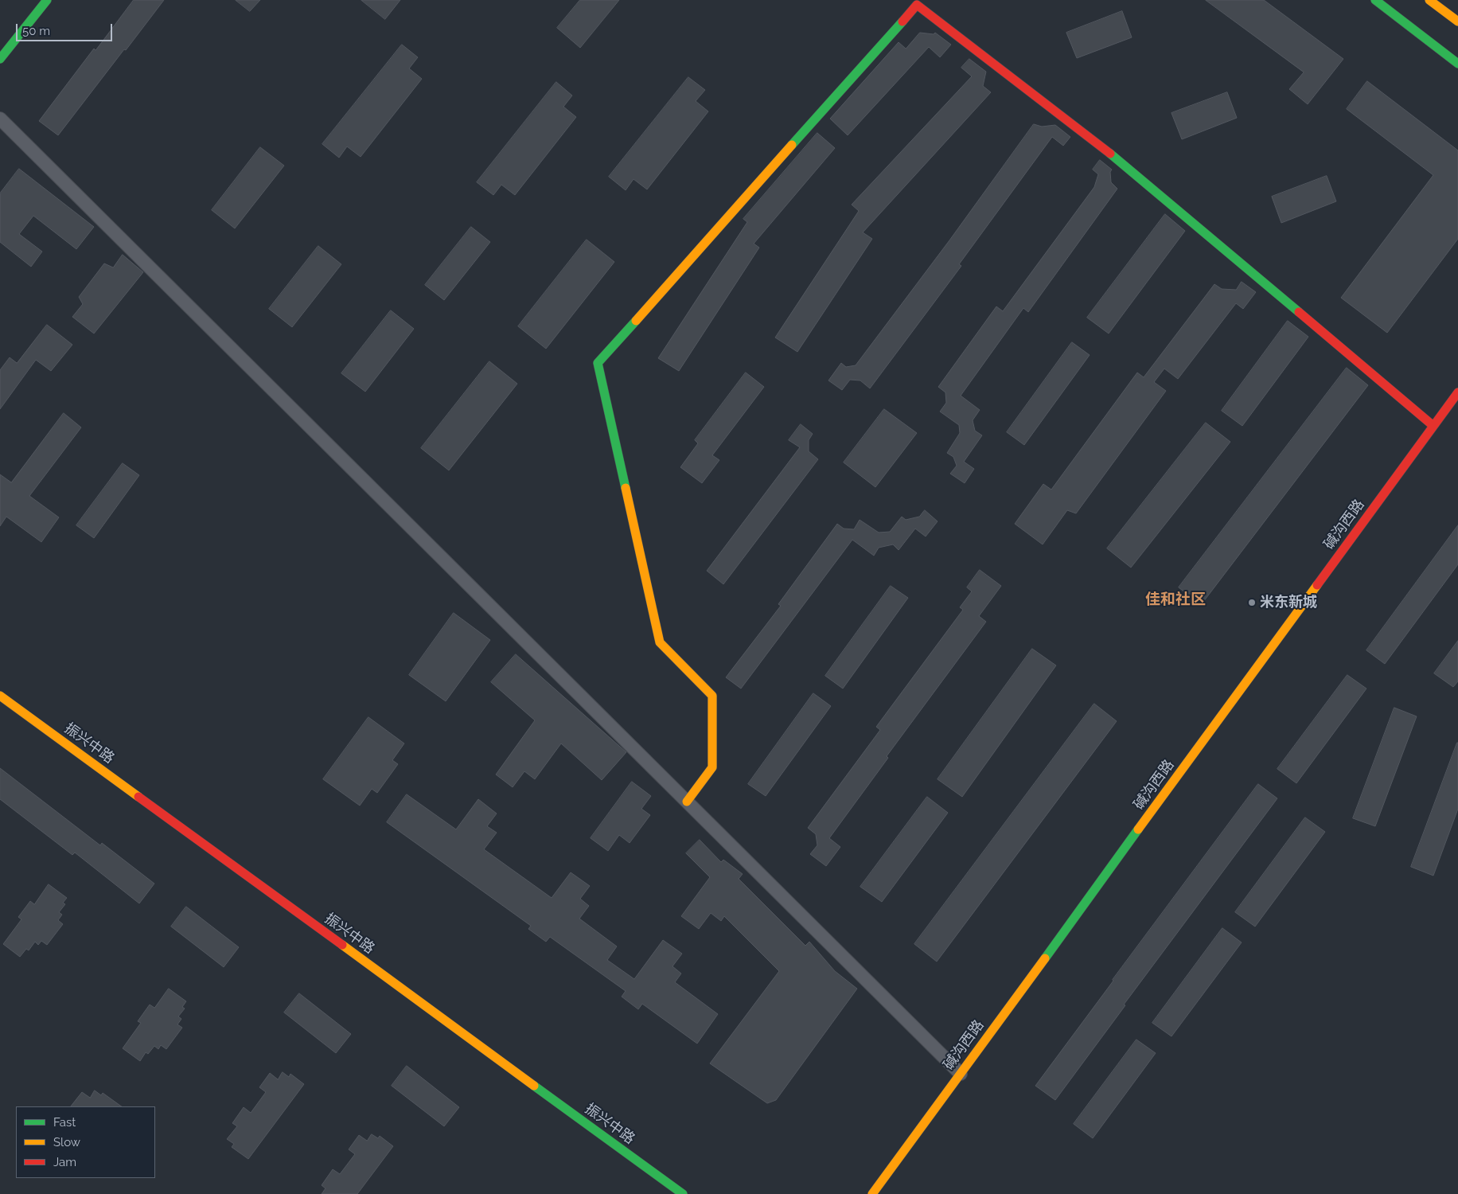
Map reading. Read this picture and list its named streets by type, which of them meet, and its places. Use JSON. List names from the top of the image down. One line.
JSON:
{"streets":{"street":["碱沟西路","振兴中路"]},"districts":["佳和社区"],"places":["米东新城"],"legend":["Fast","Slow","Jam"],"scale_bar":"50 m"}
